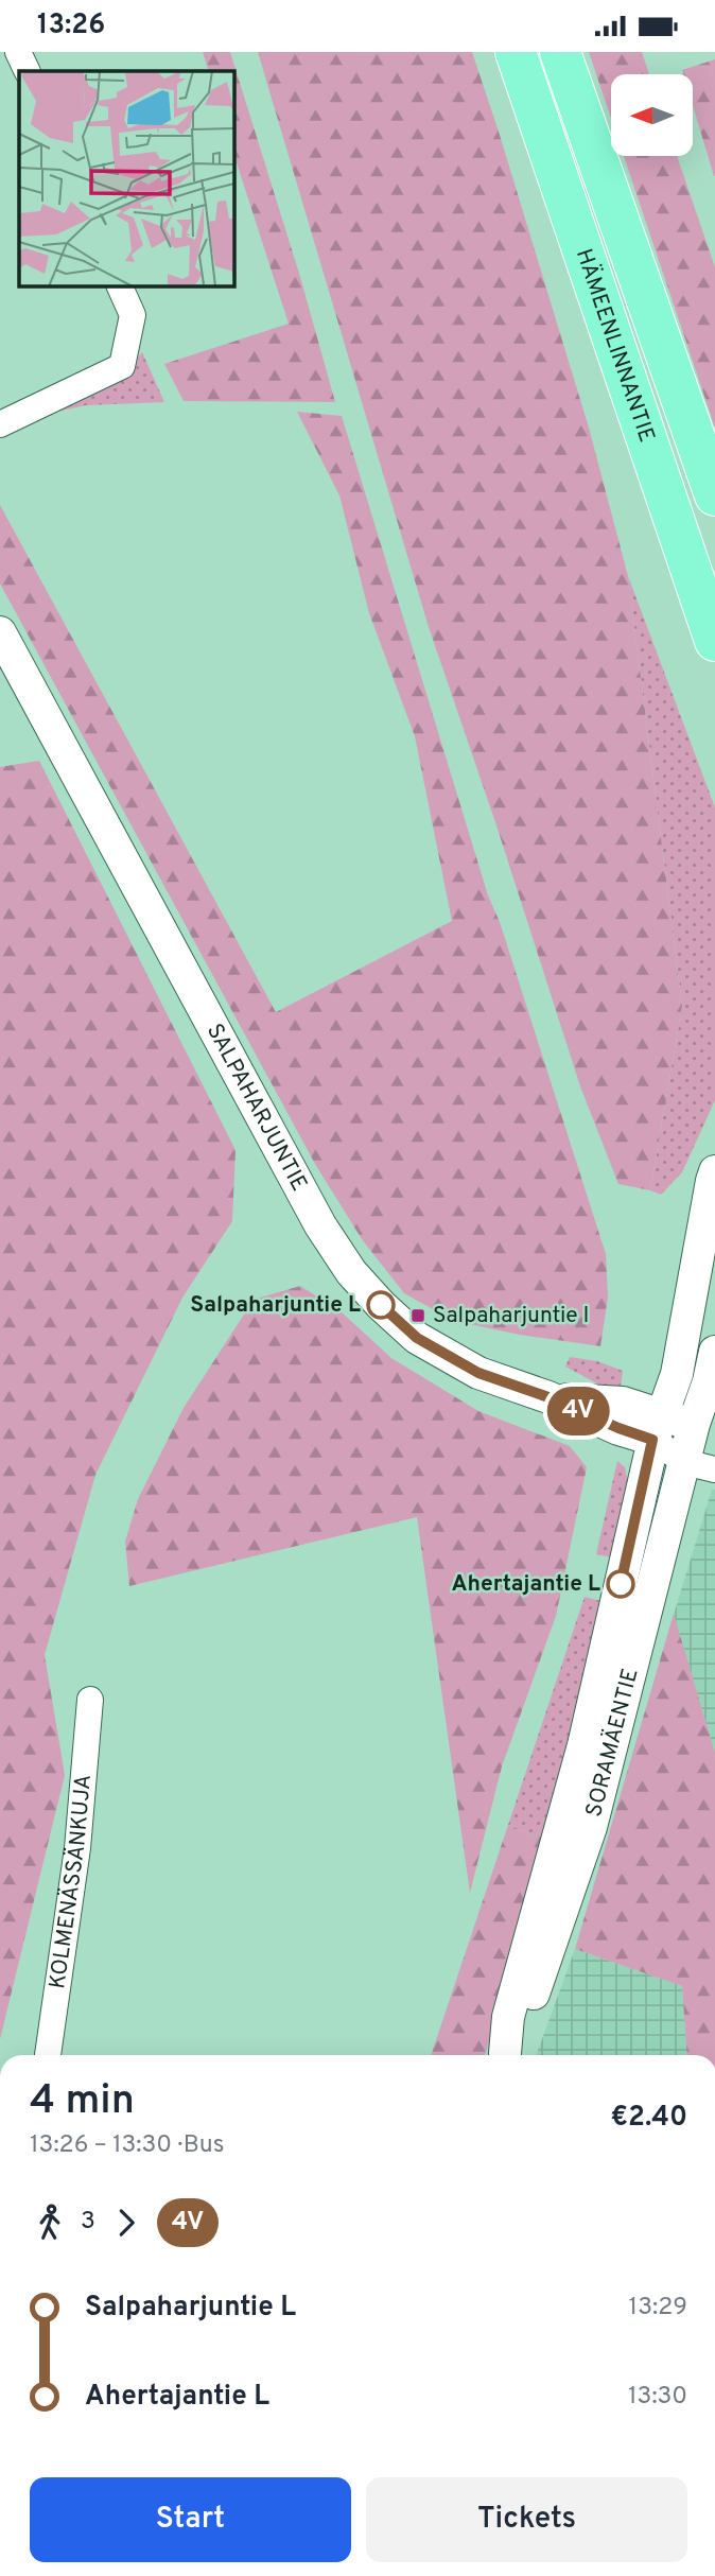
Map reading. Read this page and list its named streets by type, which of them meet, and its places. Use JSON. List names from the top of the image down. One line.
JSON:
{"streets":{"main road":["HÄMEENLINNANTIE"],"street":["SALPAHARJUNTIE","SORAMÄENTIE","KOLMENÄSSÄNKUJA"]},"crossings":[["SALPAHARJUNTIE","SORAMÄENTIE"]],"places":{"other":["Salpaharjuntie L","Ahertajantie L"],"transit":["Salpaharjuntie I"]},"lines":["bus line 4V"],"north":"left","page":{"status":"13:26","on_map":"4V","heading":["4 min","13:26 – 13:30 · Bus","€2.40"],"legs":["3","4V"],"list":[{"name":"Salpaharjuntie L","value":"13:29"},{"name":"Ahertajantie L","value":"13:30"}],"buttons":["Start","Tickets"]}}
